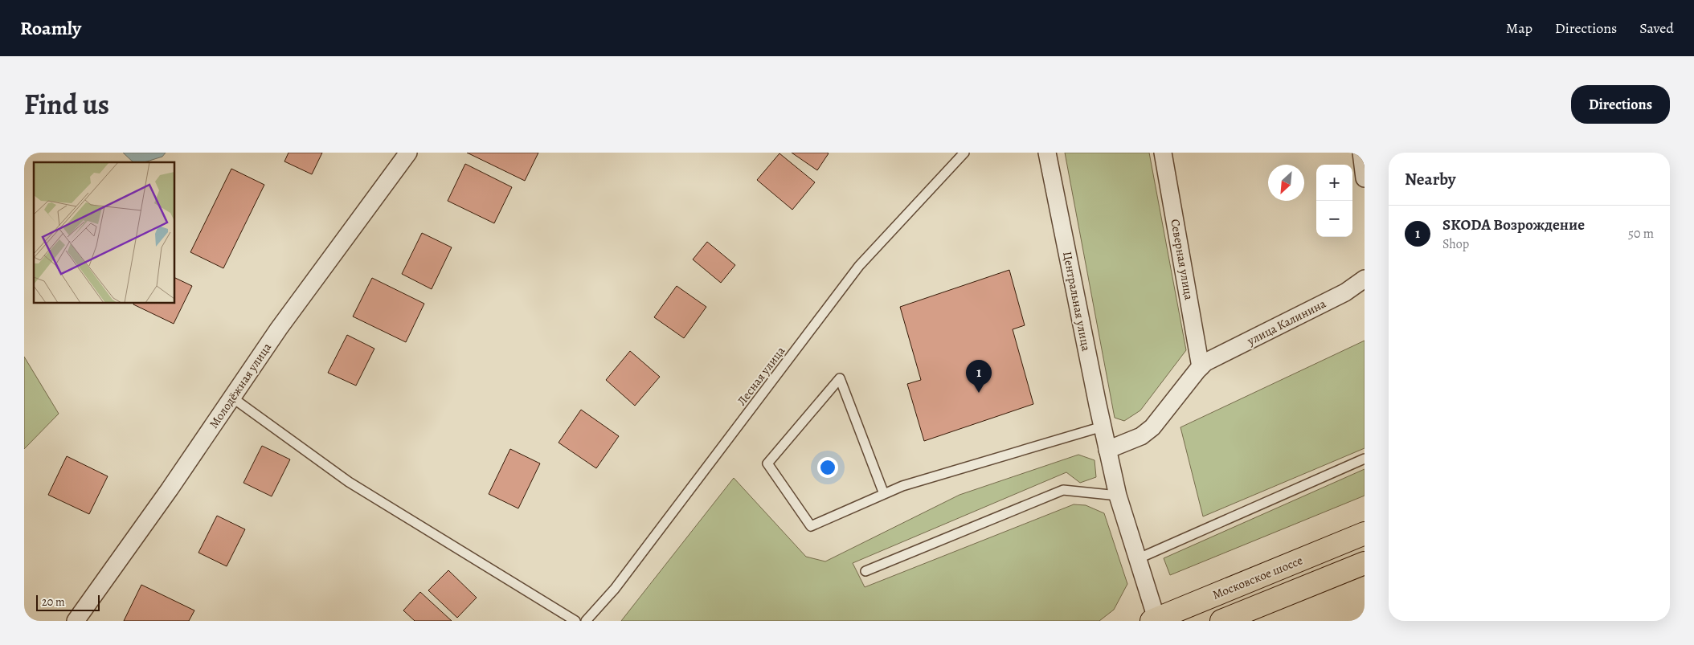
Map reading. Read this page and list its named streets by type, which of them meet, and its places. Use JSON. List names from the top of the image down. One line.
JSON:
{"streets":{"main road":["Московское шоссе"],"street":["Северная улица","Центральная улица","улица Калинина","Молодёжная улица"],"lane":["Лесная улица"]},"crossings":[["Северная улица","улица Калинина"],["Центральная улица","Московское шоссе"]],"scale_bar":"20 m","north":"bottom left","page":{"header":"Roamly","nav":["Map","Directions","Saved"],"title":"Find us","buttons":"Directions","heading":"Nearby","map_buttons":["+","−"],"list":[{"mark":"1","name":"SKODA Возрождение","note":"Shop","value":"50 m"}],"pins":"1","scale":"20 m"}}
